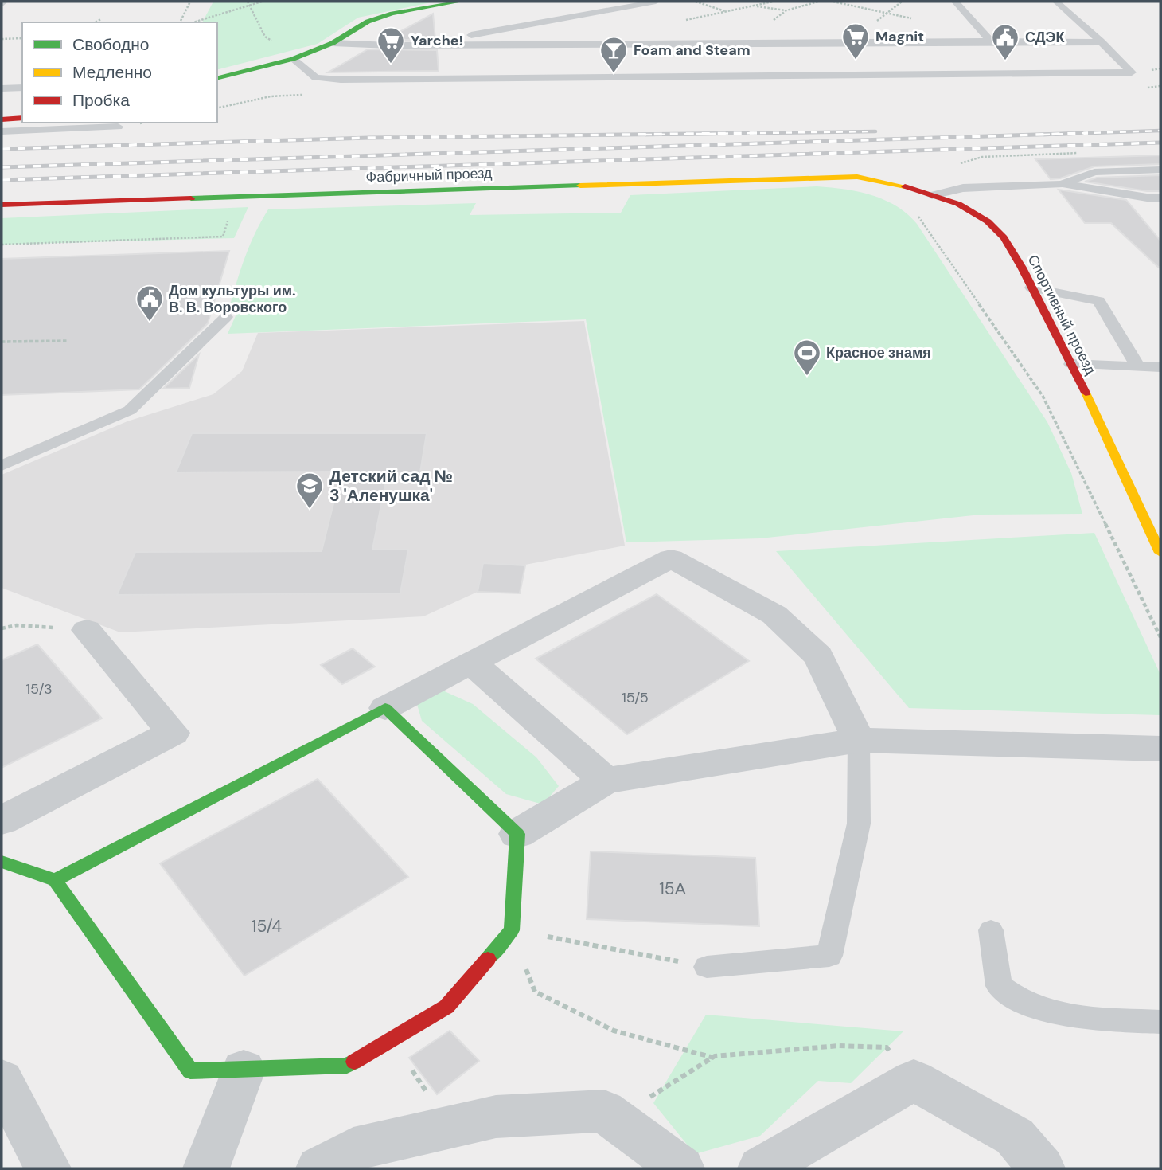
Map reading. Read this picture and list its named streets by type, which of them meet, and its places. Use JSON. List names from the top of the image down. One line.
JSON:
{"streets":{"main road":["Фабричный проезд","Спортивный проезд"]},"crossings":[["Фабричный проезд","Спортивный проезд"]],"places":{"supermarket":["Magnit","Yarche!"],"public building":["СДЭК","Дом культуры им. В. В. Воровского"],"bar":["Foam and Steam"],"sports":["Красное знамя"],"school or university":["Детский сад № 3 'Аленушка'"]},"house_numbers":["15/3","15/5","15А","15/4"],"legend":["Свободно","Медленно","Пробка"]}
